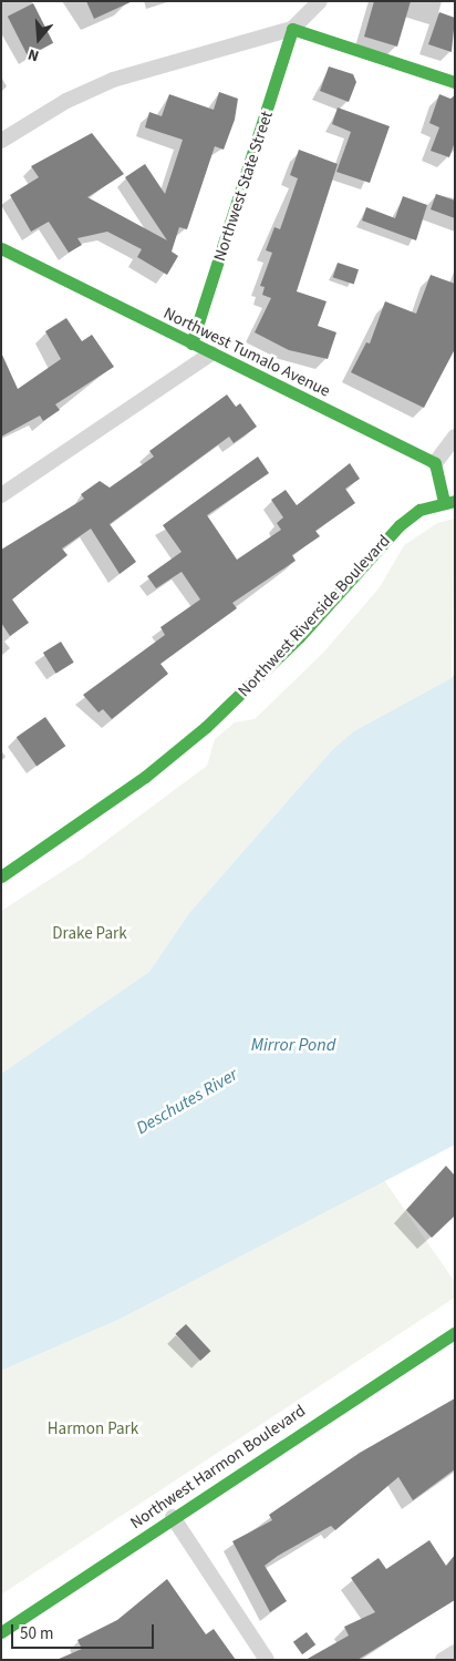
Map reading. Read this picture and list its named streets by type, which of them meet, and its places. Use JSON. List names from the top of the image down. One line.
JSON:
{"streets":{"street":["Northwest State Street","Northwest Tumalo Avenue","Northwest Riverside Boulevard","Northwest Harmon Boulevard"]},"crossings":[["Northwest State Street","Northwest Tumalo Avenue"]],"water":["Mirror Pond","Deschutes River"],"parks":["Drake Park","Harmon Park"],"scale_bar":"50 m","north":"bottom"}
